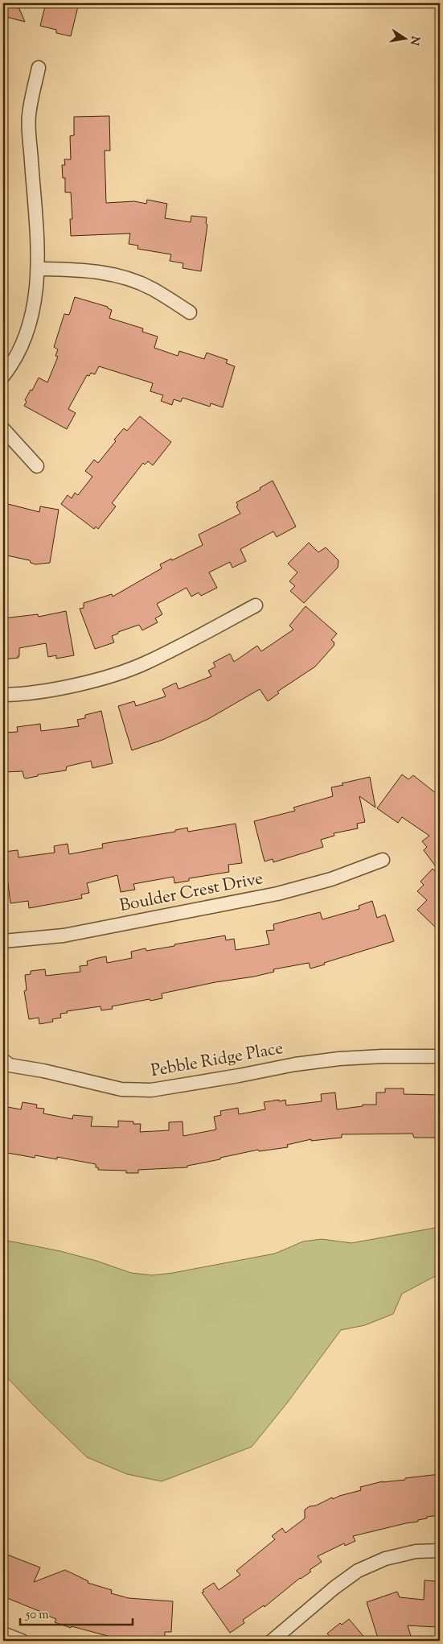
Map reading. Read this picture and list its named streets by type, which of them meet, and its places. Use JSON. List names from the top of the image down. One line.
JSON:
{"streets":{"street":["Boulder Crest Drive","Pebble Ridge Place"]},"scale_bar":"50 m","north":"right"}
